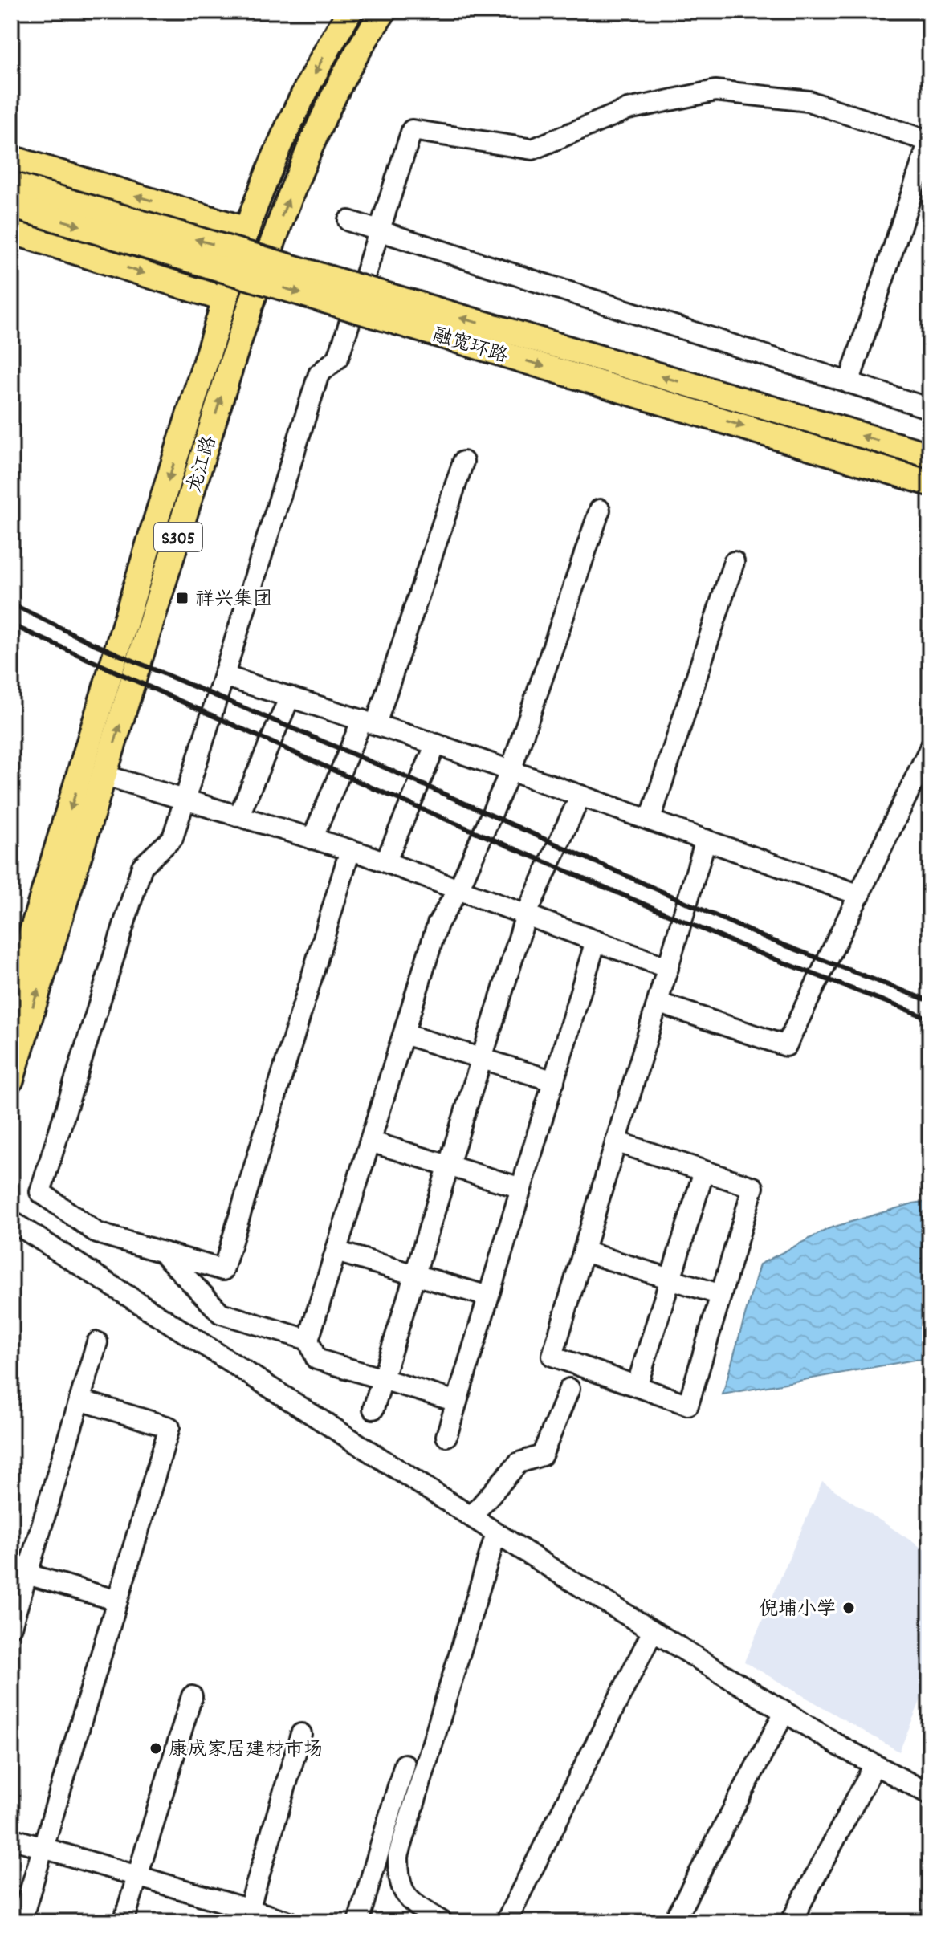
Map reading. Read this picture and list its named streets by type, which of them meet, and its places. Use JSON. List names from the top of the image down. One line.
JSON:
{"streets":{"main road":["融宽环路","龙江路","S305"]},"places":{"transit":["祥兴集团"],"other":["倪埔小学","康成家居建材市场"]}}
